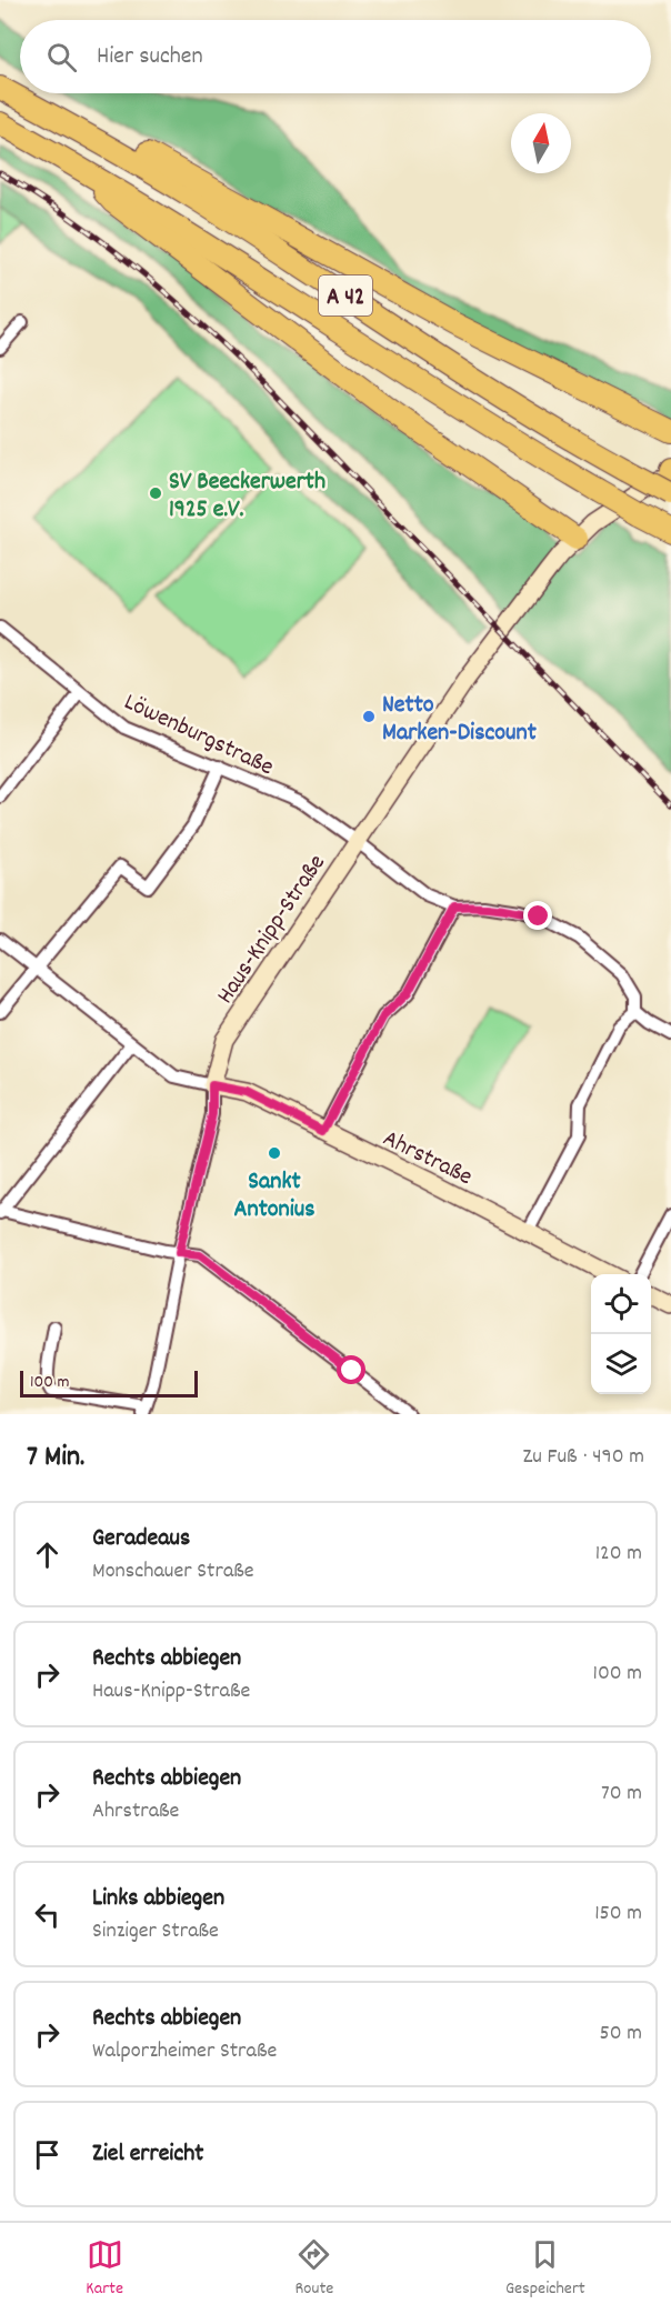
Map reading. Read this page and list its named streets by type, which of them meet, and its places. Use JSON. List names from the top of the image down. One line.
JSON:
{"streets":{"highway":["A 42"],"street":["Löwenburgstraße","Haus-Knipp-Straße","Ahrstraße"]},"crossings":[["A 42","Haus-Knipp-Straße"],["Löwenburgstraße","Haus-Knipp-Straße"],["Haus-Knipp-Straße","Ahrstraße"]],"places":["SV Beeckerwerth 1925 e.V.","Netto Marken-Discount","Sankt Antonius"],"scale_bar":"100 m","north":"top","page":{"search":"Hier suchen","scale":"100 m","heading":["7 Min.","Zu Fuß · 490 m"],"list":[["Geradeaus","Monschauer Straße","120 m"],["Rechts abbiegen","Haus-Knipp-Straße","100 m"],["Rechts abbiegen","Ahrstraße","70 m"],["Links abbiegen","Sinziger Straße","150 m"],["Rechts abbiegen","Walporzheimer Straße","50 m"],"Ziel erreicht"],"nav":["Karte","Route","Gespeichert"]}}
